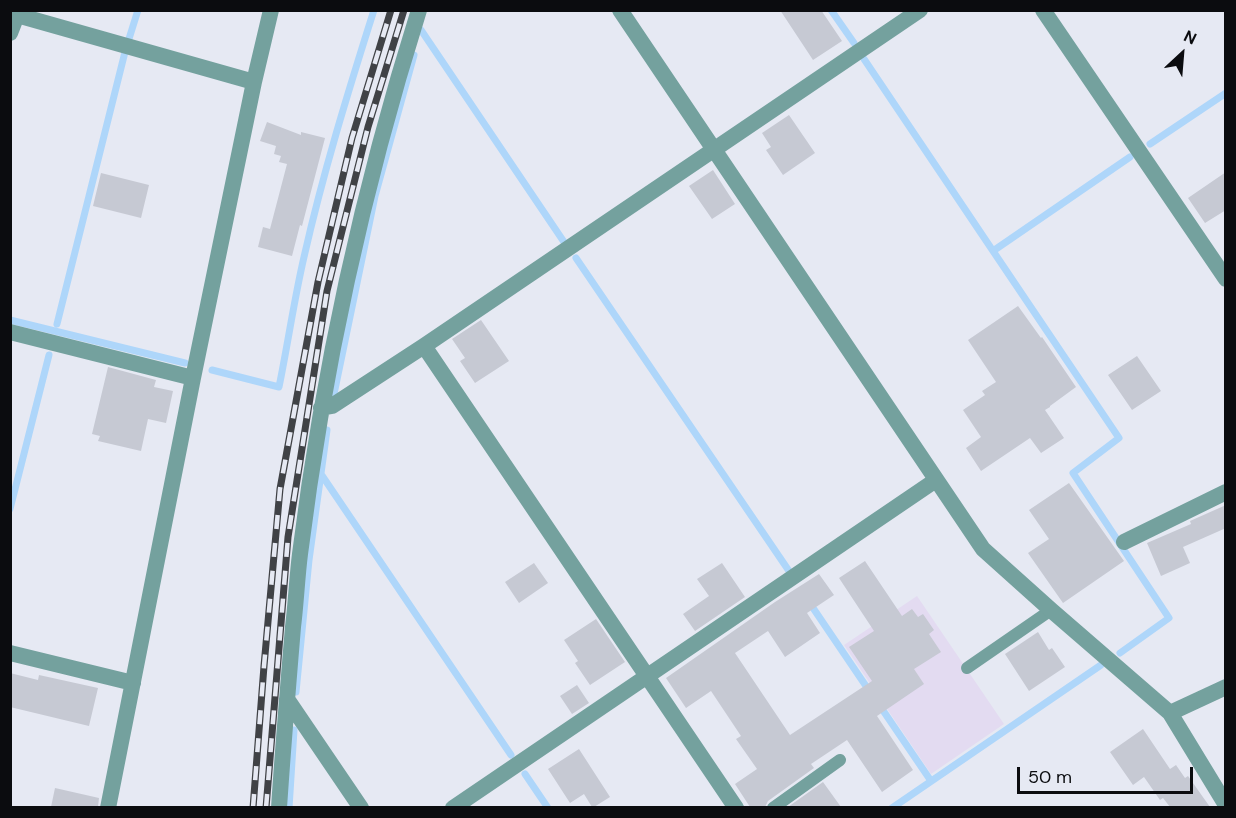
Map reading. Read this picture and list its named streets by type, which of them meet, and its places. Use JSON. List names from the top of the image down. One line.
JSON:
{"scale_bar":"50 m","north":"top right"}
